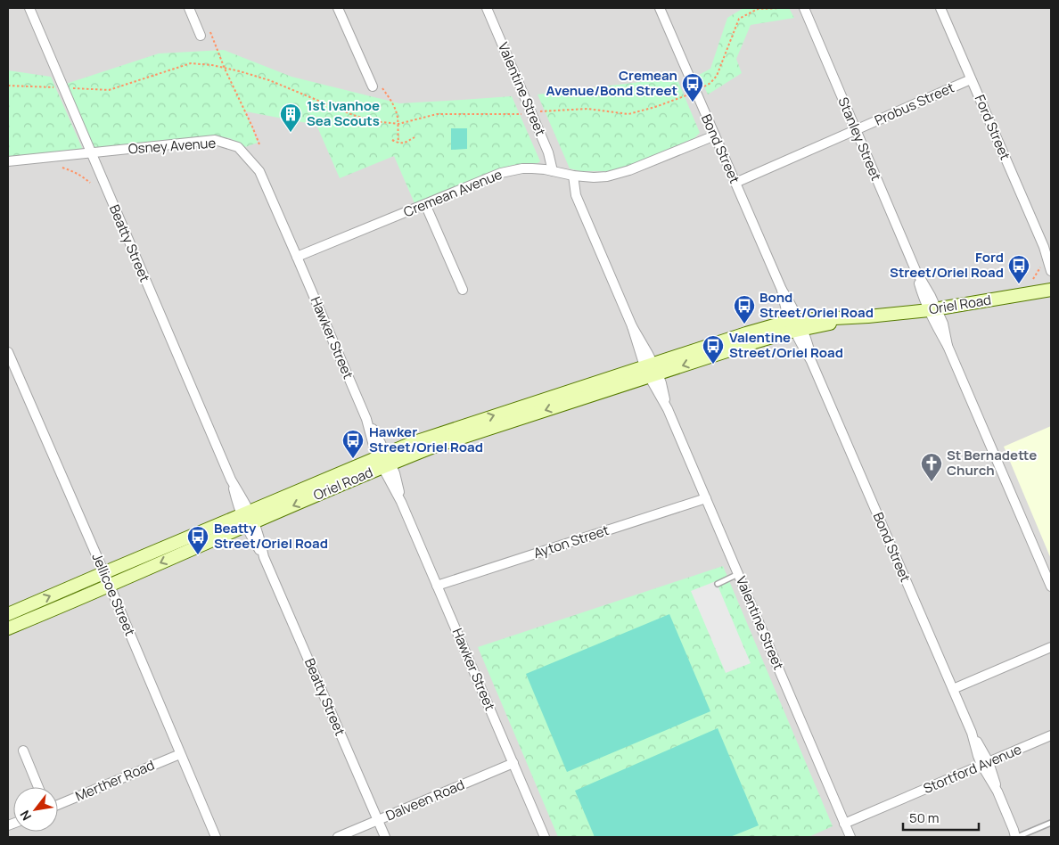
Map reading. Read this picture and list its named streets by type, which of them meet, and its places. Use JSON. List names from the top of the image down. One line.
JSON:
{"streets":{"main road":["Oriel Road"],"street":["Valentine Street","Probus Street","Ford Street","Stanley Street","Osney Avenue","Bond Street","Cremean Avenue","Beatty Street","Hawker Street","Ayton Street","Jellicoe Street","Stortford Avenue","Merther Road","Dalveen Road"]},"crossings":[["Valentine Street","Cremean Avenue"],["Valentine Street","Oriel Road"],["Valentine Street","Ayton Street"],["Valentine Street","Stortford Avenue"],["Probus Street","Ford Street"],["Probus Street","Stanley Street"],["Probus Street","Bond Street"],["Stanley Street","Oriel Road"],["Osney Avenue","Cremean Avenue"],["Osney Avenue","Beatty Street"],["Osney Avenue","Hawker Street"],["Bond Street","Cremean Avenue"],["Bond Street","Oriel Road"],["Bond Street","Stortford Avenue"],["Cremean Avenue","Hawker Street"],["Beatty Street","Oriel Road"],["Beatty Street","Dalveen Road"],["Oriel Road","Hawker Street"],["Oriel Road","Jellicoe Street"],["Hawker Street","Ayton Street"],["Hawker Street","Dalveen Road"],["Jellicoe Street","Merther Road"]],"places":{"bus stop":["Cremean Avenue/Bond Street","Ford Street/Oriel Road","Bond Street/Oriel Road","Valentine Street/Oriel Road","Hawker Street/Oriel Road","Beatty Street/Oriel Road"],"building":["1st Ivanhoe Sea Scouts"],"church":["St Bernadette Church"]},"scale_bar":"50 m","north":"bottom left"}
